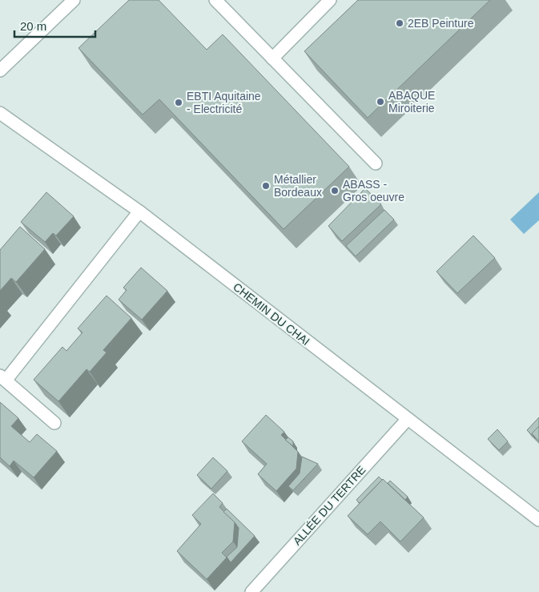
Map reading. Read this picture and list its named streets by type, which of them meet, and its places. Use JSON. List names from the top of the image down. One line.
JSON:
{"streets":{"street":["CHEMIN DU CHAI","ALLÉE DU TERTRE"]},"crossings":[["CHEMIN DU CHAI","ALLÉE DU TERTRE"]],"places":["2EB Peinture","ABAQUE Miroiterie","EBTI Aquitaine - Electricité","Métallier Bordeaux","ABASS - Gros oeuvre"],"scale_bar":"20 m"}
